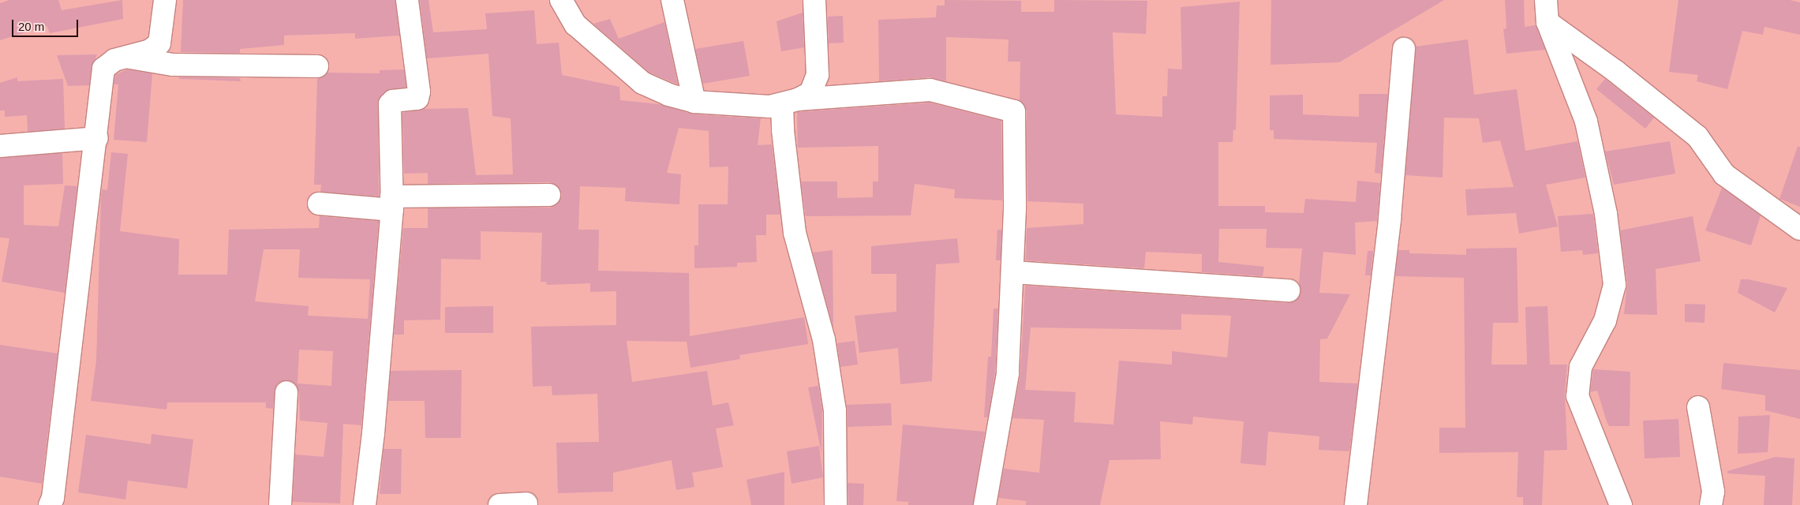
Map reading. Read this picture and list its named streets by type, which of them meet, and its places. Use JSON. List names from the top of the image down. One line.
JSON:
{"scale_bar":"20 m"}
